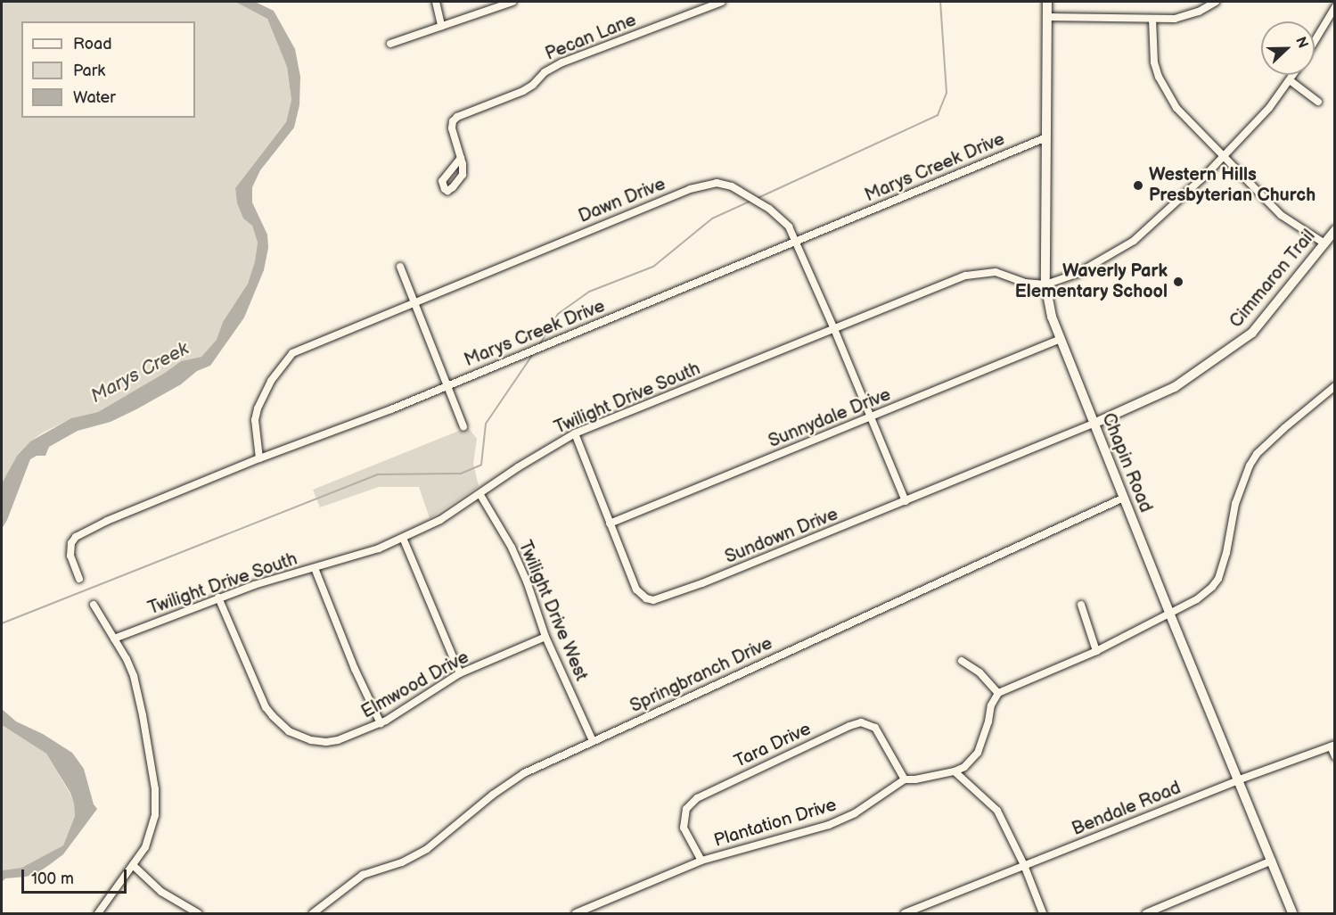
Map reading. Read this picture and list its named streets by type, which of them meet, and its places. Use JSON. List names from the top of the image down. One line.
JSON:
{"streets":{"street":["Pecan Lane","Marys Creek Drive","Dawn Drive","Cimmaron Trail","Twilight Drive South","Sunnydale Drive","Chapin Road","Sundown Drive","Twilight Drive West","Springbranch Drive","Elmwood Drive","Tara Drive","Bendale Road","Plantation Drive"]},"crossings":[["Marys Creek Drive","Dawn Drive"],["Marys Creek Drive","Chapin Road"],["Dawn Drive","Twilight Drive South"],["Dawn Drive","Sunnydale Drive"],["Dawn Drive","Sundown Drive"],["Cimmaron Trail","Chapin Road"],["Cimmaron Trail","Sundown Drive"],["Twilight Drive South","Chapin Road"],["Twilight Drive South","Sundown Drive"],["Twilight Drive South","Twilight Drive West"],["Twilight Drive South","Elmwood Drive"],["Sunnydale Drive","Chapin Road"],["Sunnydale Drive","Sundown Drive"],["Chapin Road","Sundown Drive"],["Chapin Road","Springbranch Drive"],["Chapin Road","Bendale Road"],["Twilight Drive West","Springbranch Drive"],["Twilight Drive West","Elmwood Drive"],["Tara Drive","Plantation Drive"]],"water":["Marys Creek"],"places":["Western Hills Presbyterian Church","Waverly Park Elementary School"],"legend":["Road","Park","Water"],"scale_bar":"100 m","north":"right"}
